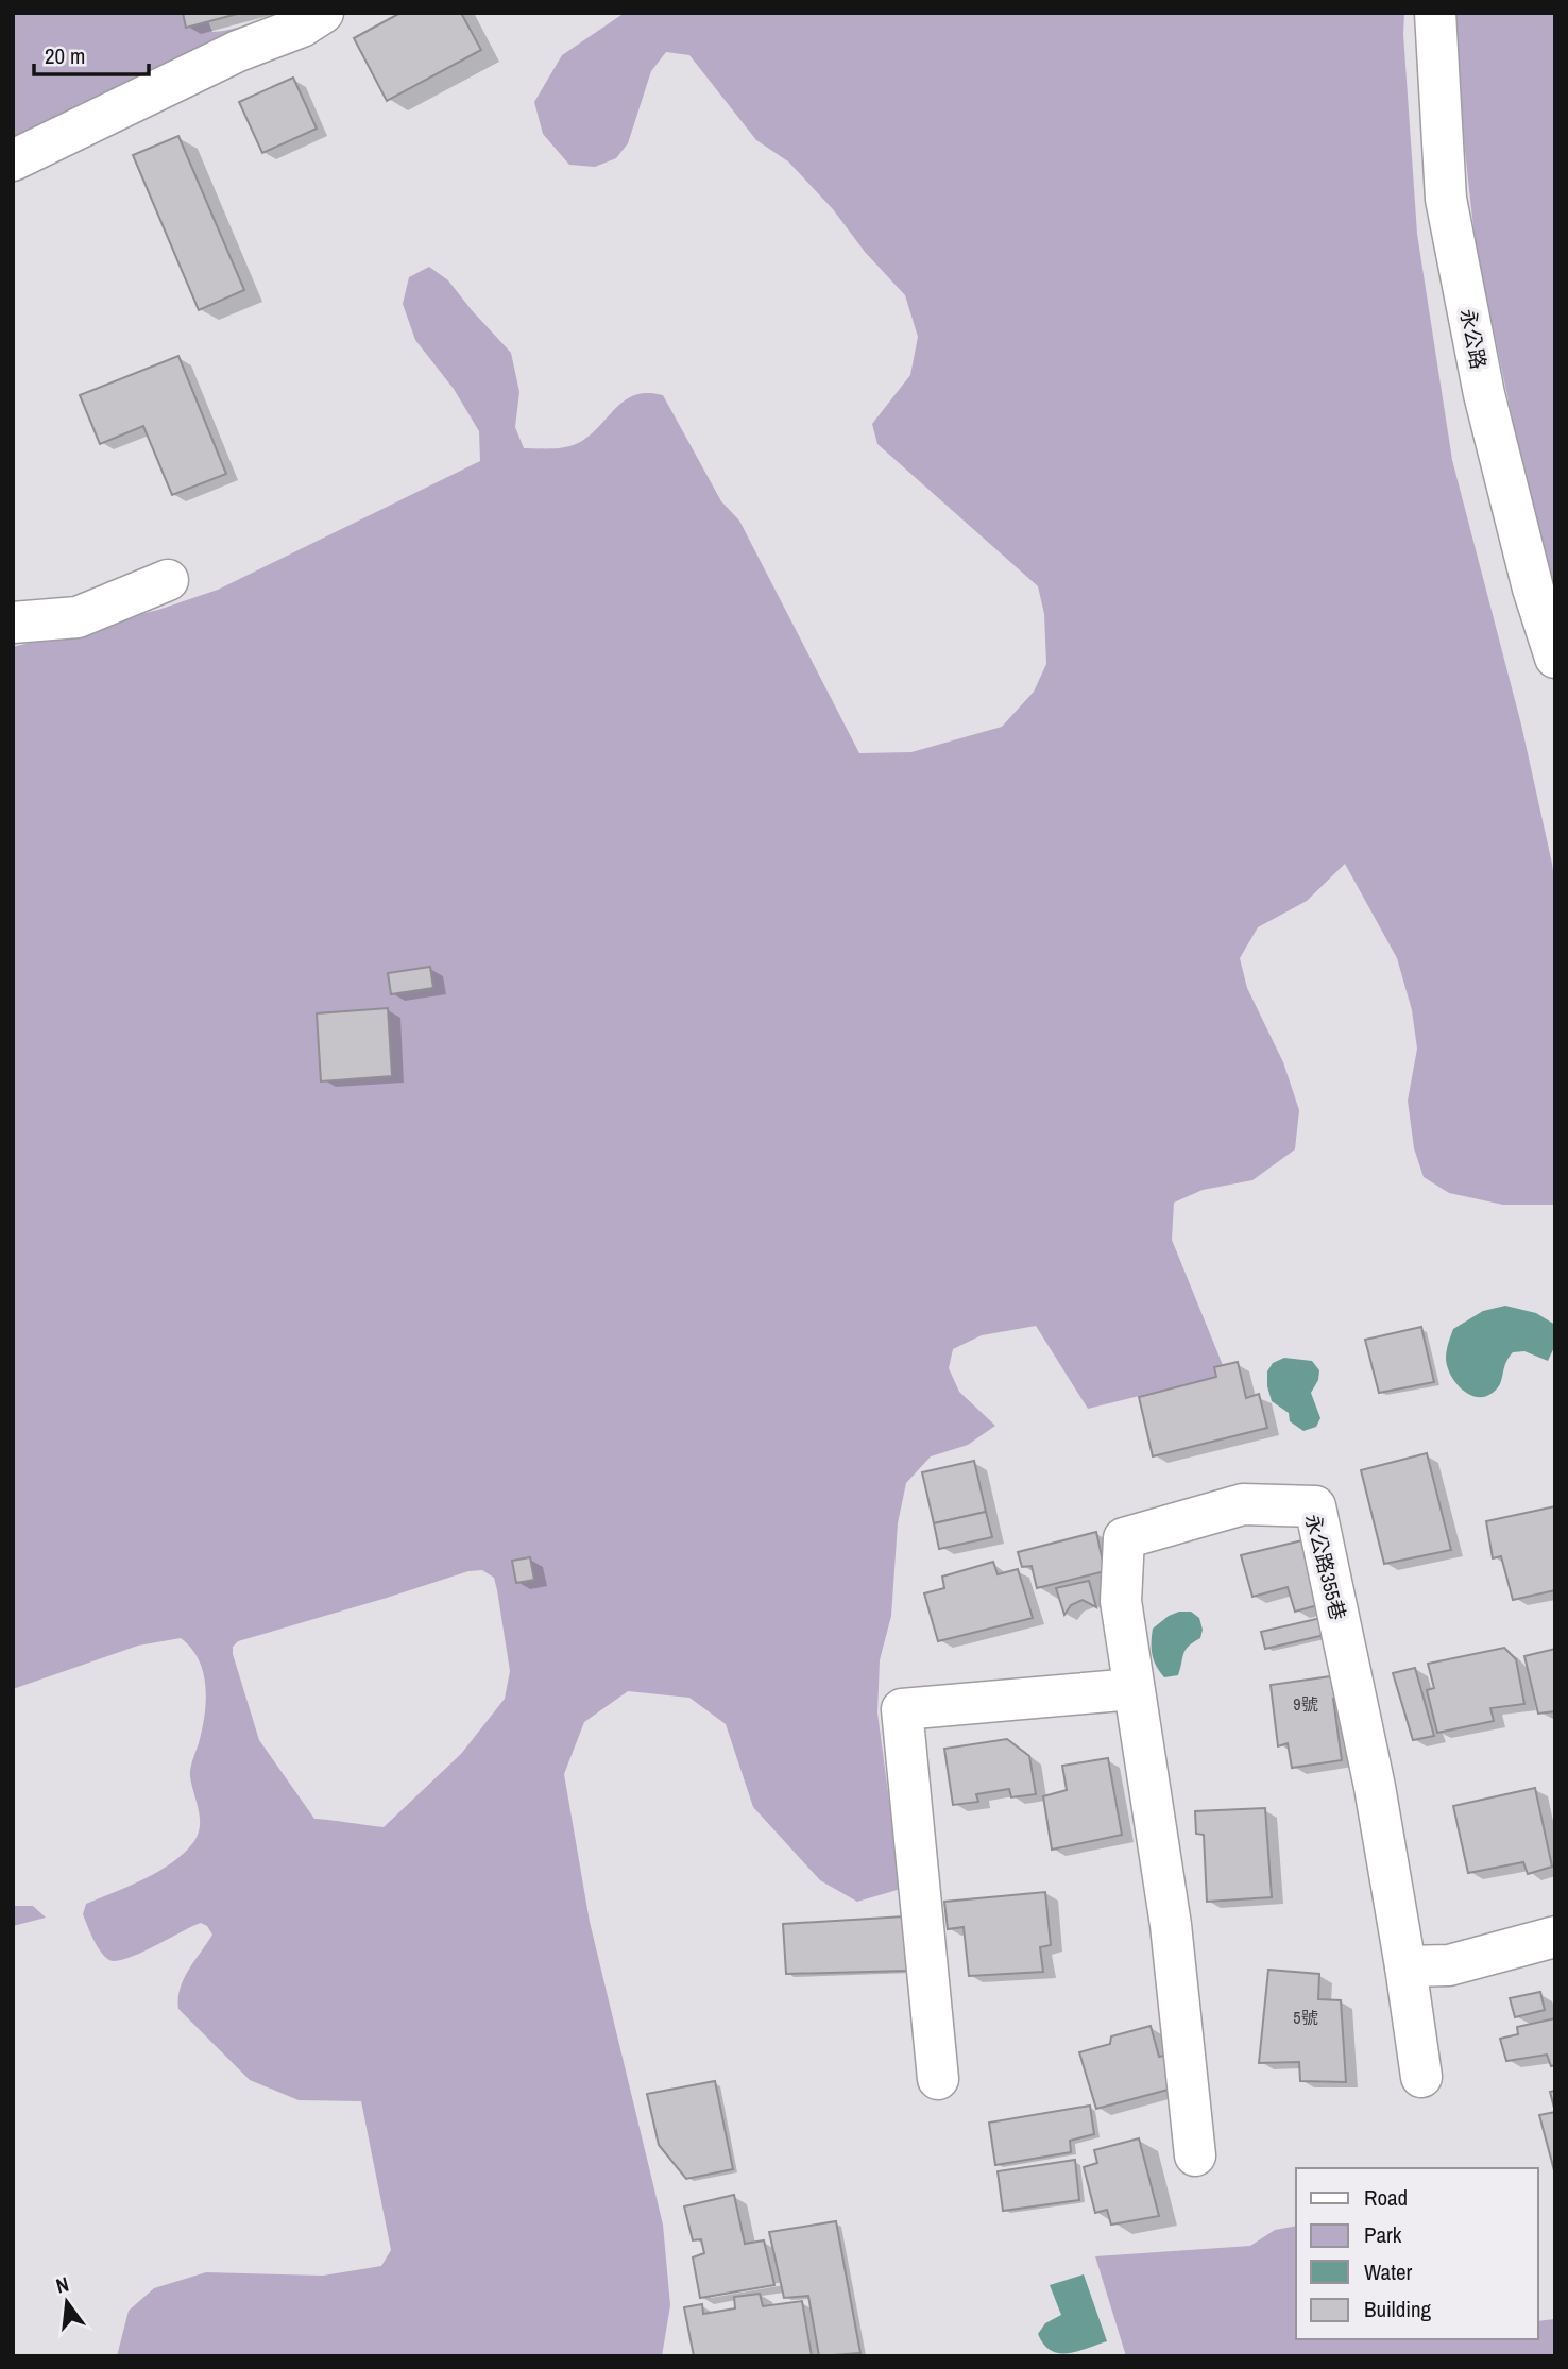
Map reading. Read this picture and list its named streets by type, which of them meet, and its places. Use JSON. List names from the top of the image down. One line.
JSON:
{"streets":{"lane":["永公路","永公路355巷"]},"house_numbers":["9號","5號"],"legend":["Road","Park","Water","Building"],"scale_bar":"20 m","north":"top"}
